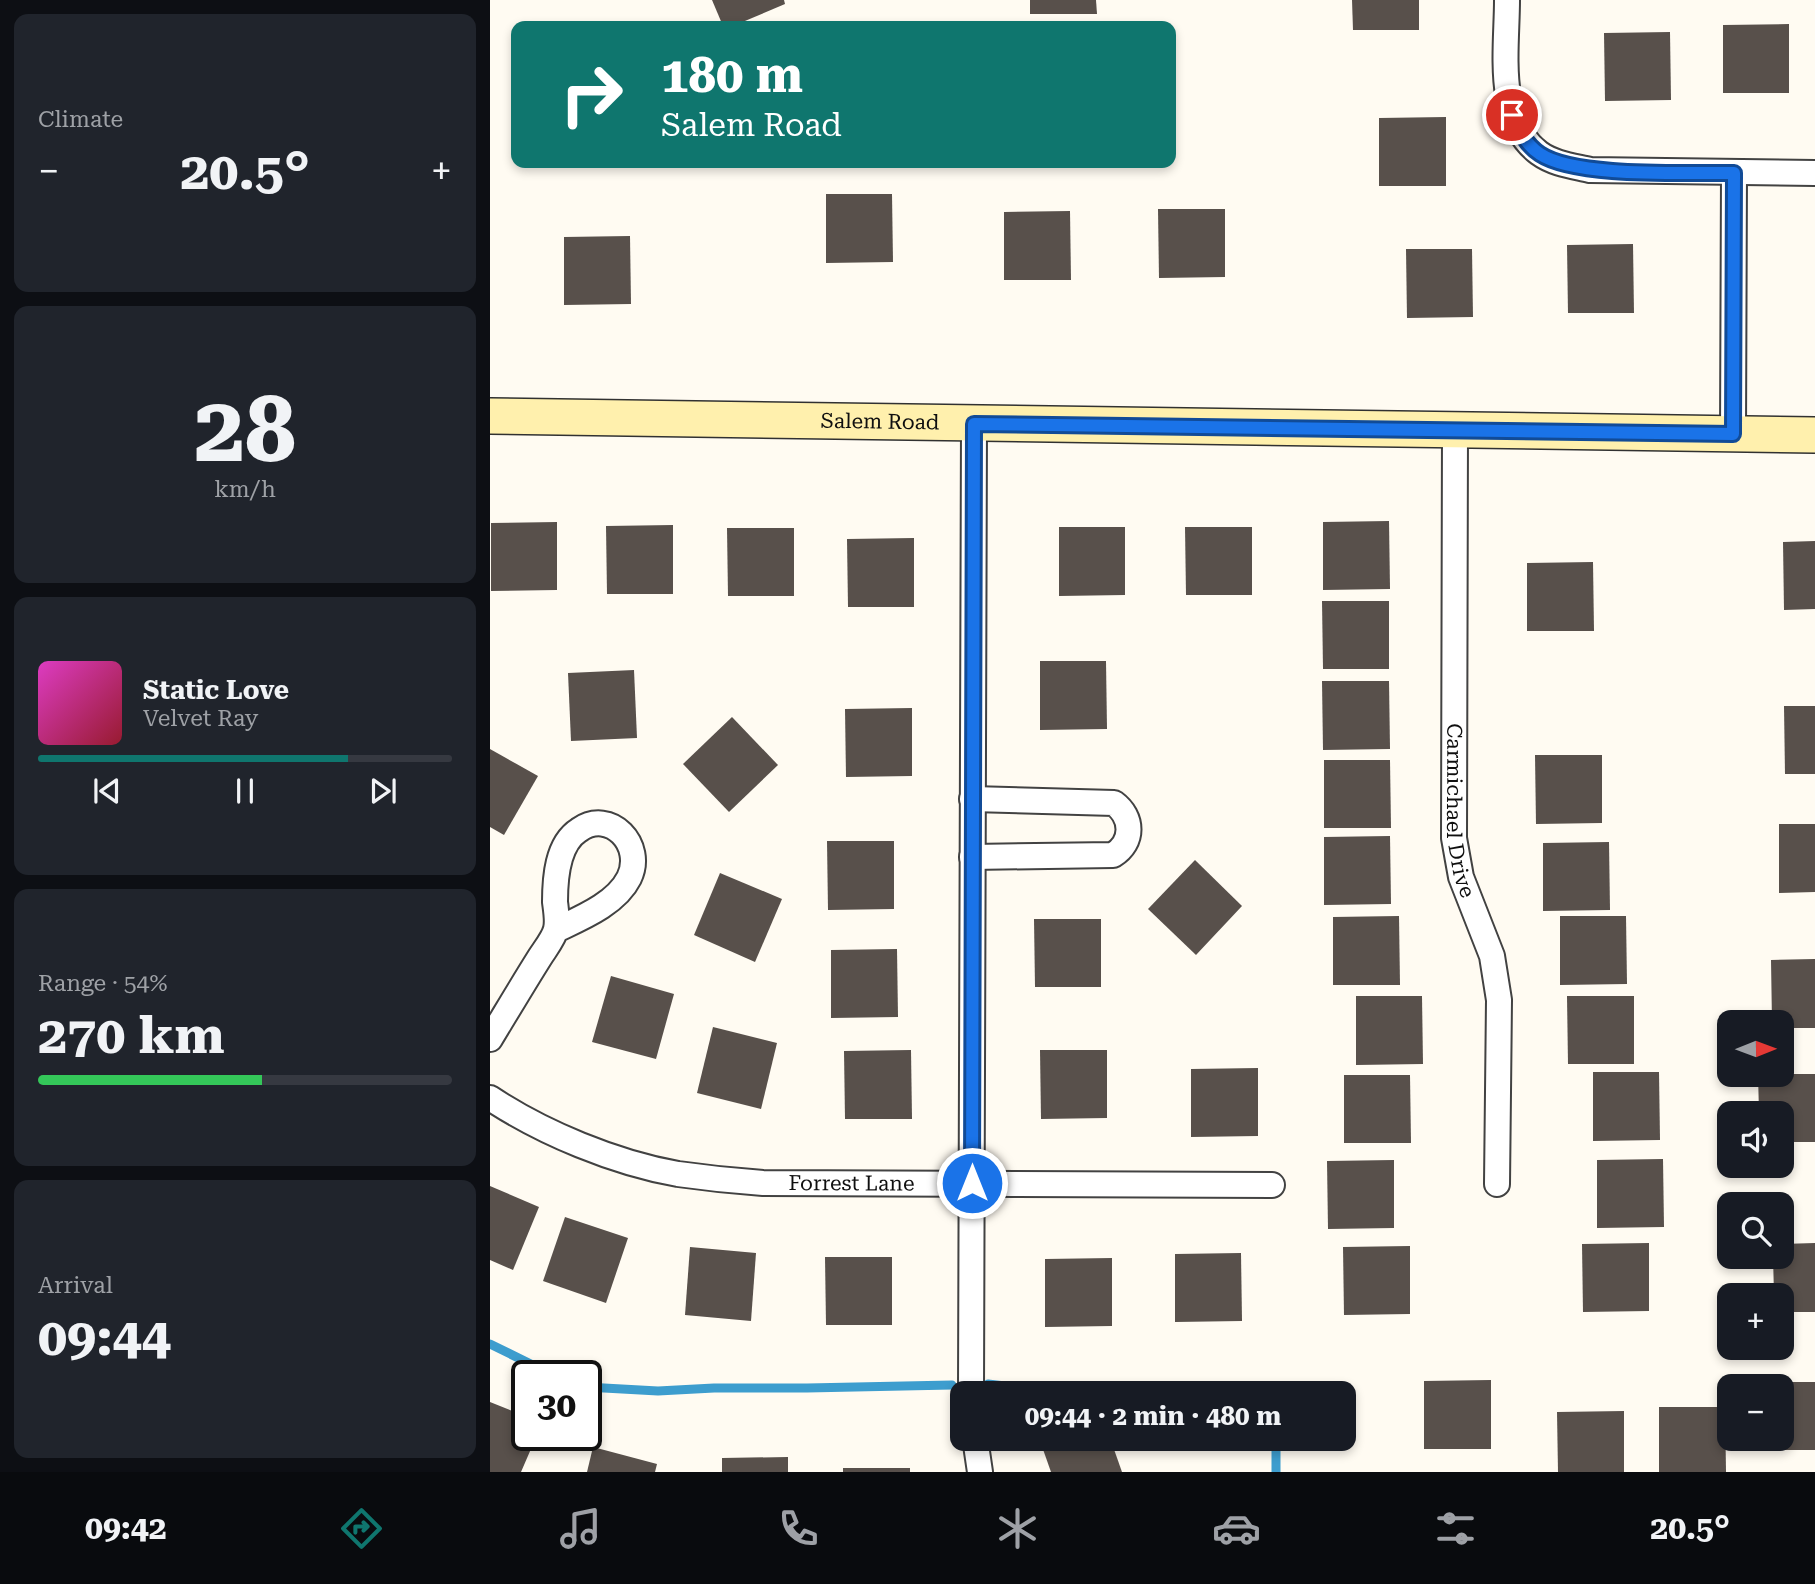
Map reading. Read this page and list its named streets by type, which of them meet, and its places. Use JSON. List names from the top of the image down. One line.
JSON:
{"streets":{"main road":["Salem Road"],"street":["Carmichael Drive","Forrest Lane"]},"crossings":[["Salem Road","Carmichael Drive"]],"north":"right","page":{"tile":["Climate",["28","km/h"],["Range · 54%","270 km"],["Arrival","09:44"]],"turn":["180 m","Salem Road"],"heat":["−","20.5°","+"],"song":["Static Love","Velvet Ray"],"map_buttons":["+","−"],"limit":"30","trip":"09:44 · 2 min · 480 m","tabs":["09:42","20.5°"]}}
